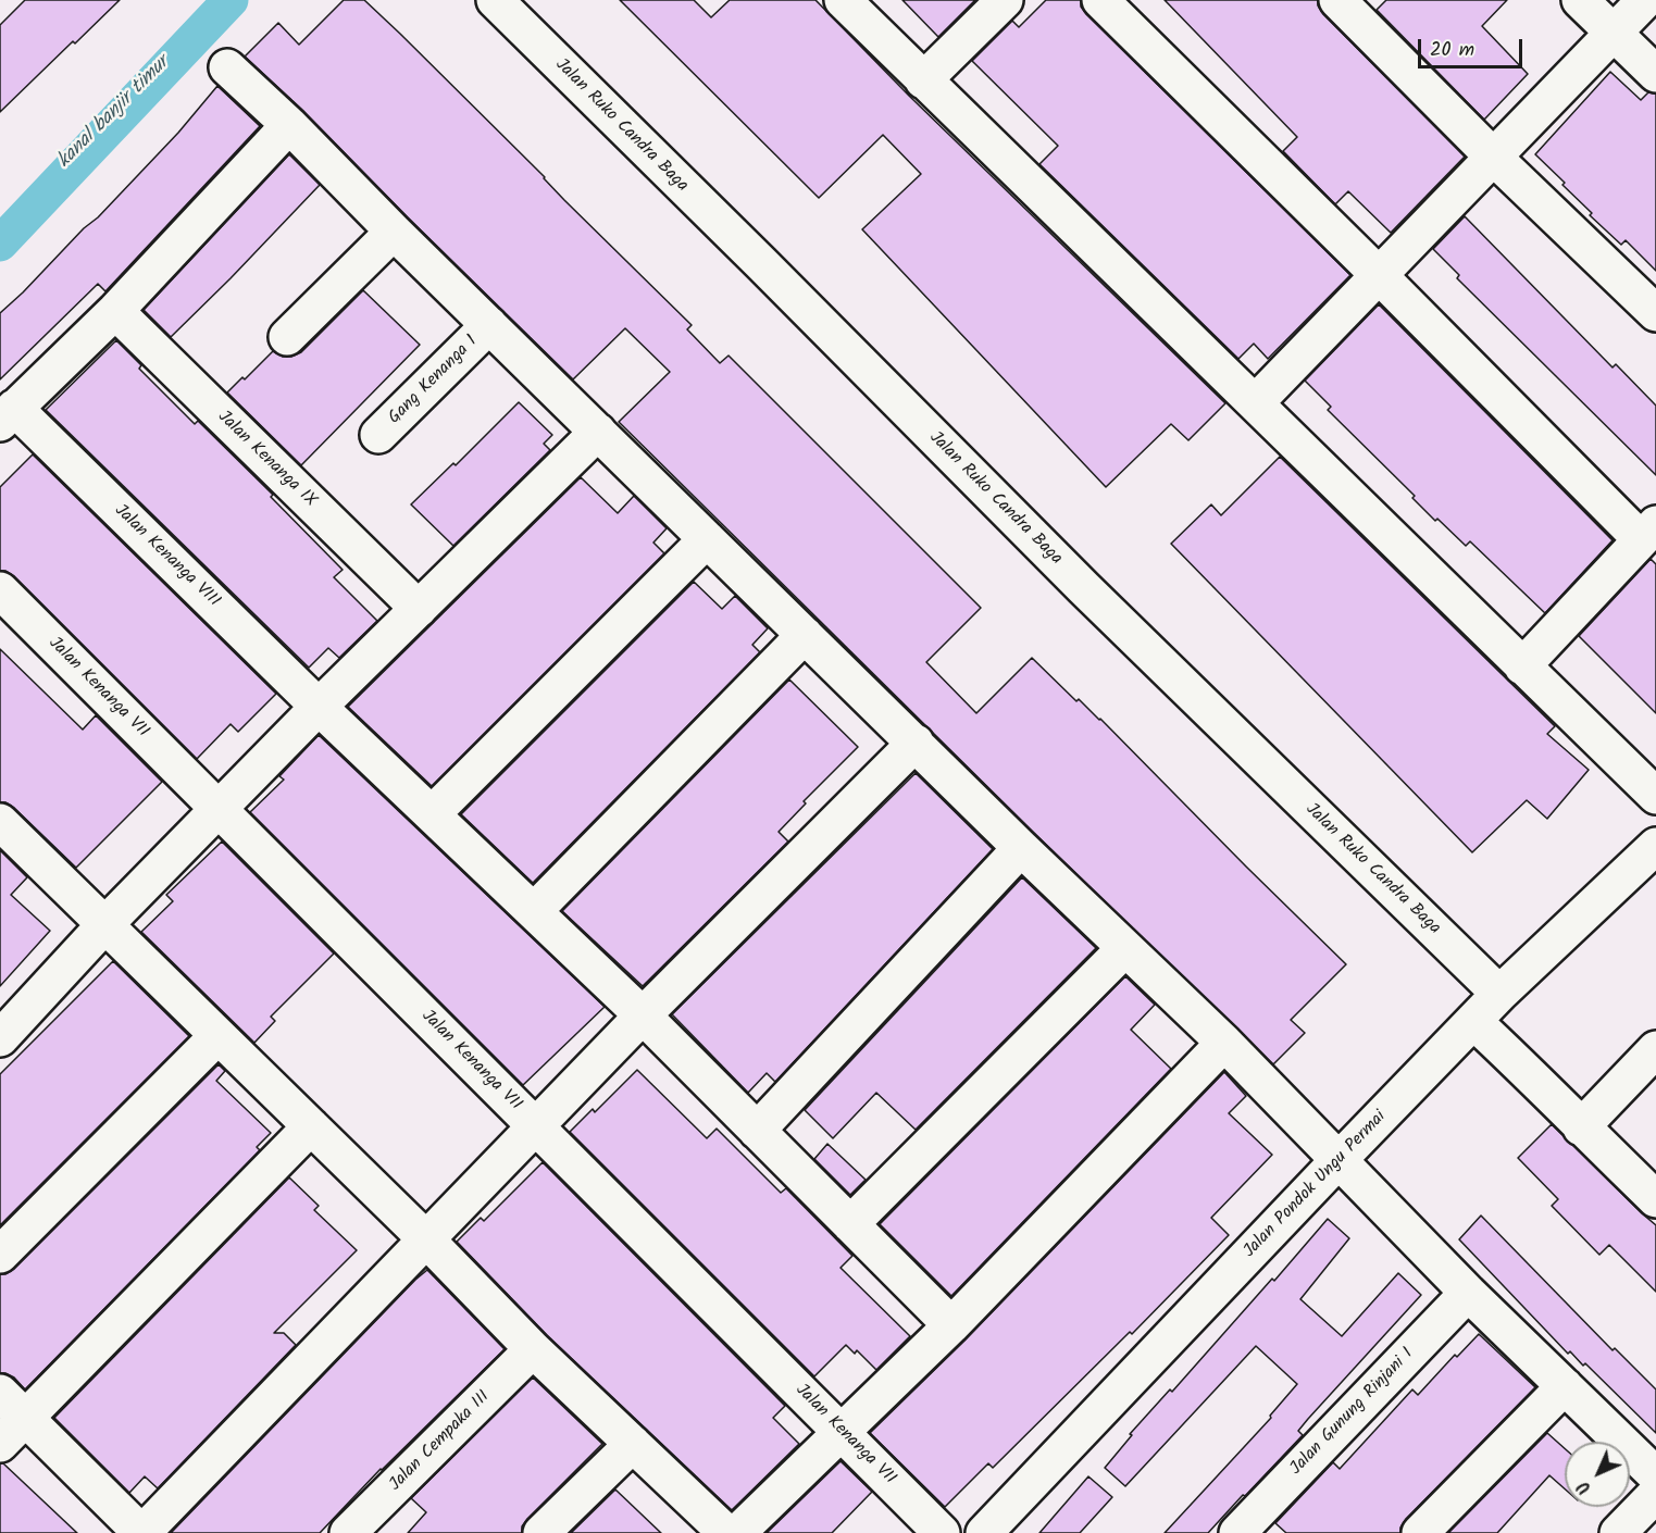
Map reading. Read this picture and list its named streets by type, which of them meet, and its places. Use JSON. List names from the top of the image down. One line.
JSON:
{"streets":{"street":["Jalan Ruko Candra Baga","Gang Kenanga 1","Jalan Kenanga IX","Jalan Kenanga VIII","Jalan Kenanga VII","Jalan Pondok Ungu Permai","Jalan Gunung Rinjani I","Jalan Cempaka III"]},"crossings":[["Jalan Ruko Candra Baga","Jalan Pondok Ungu Permai"]],"water":["kanal banjir timur"],"scale_bar":"20 m","north":"bottom left"}
